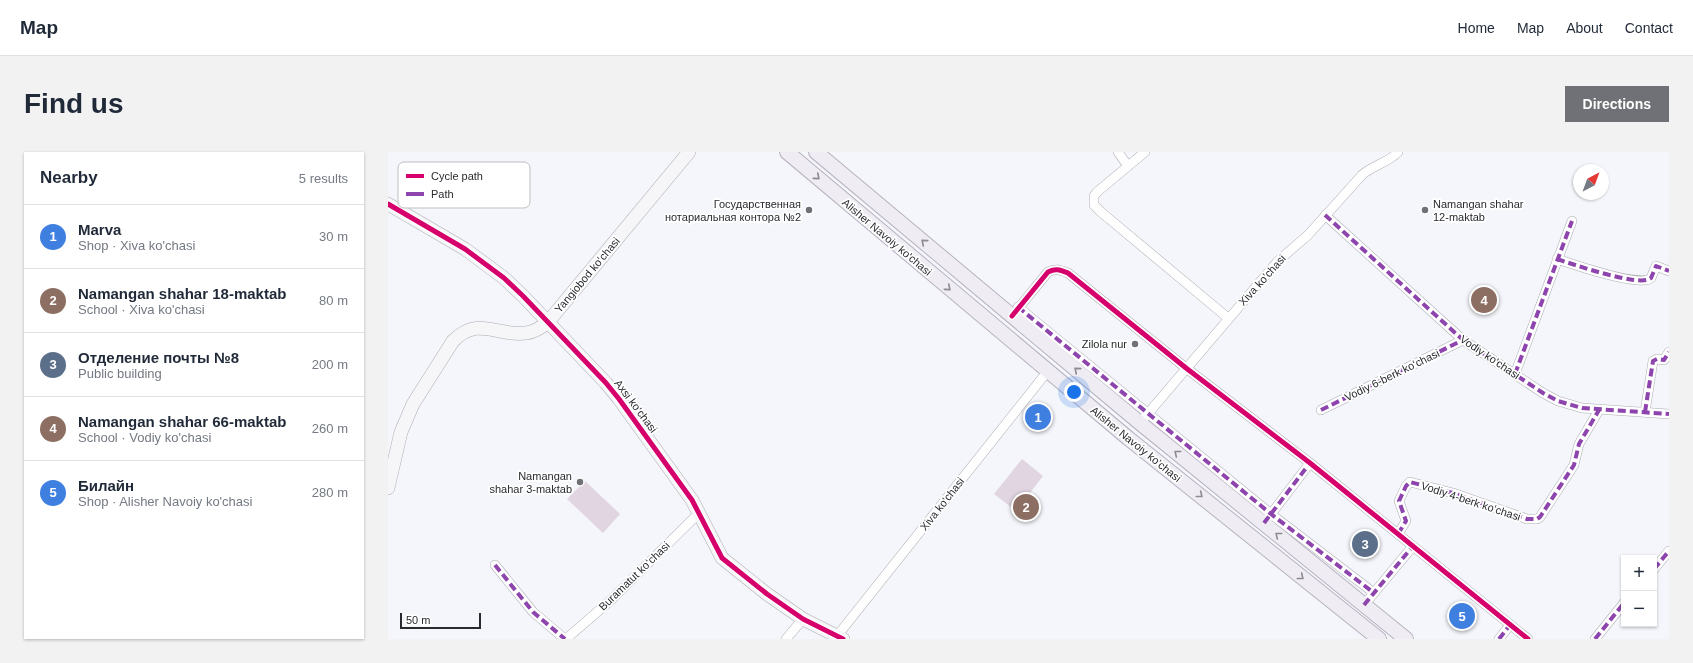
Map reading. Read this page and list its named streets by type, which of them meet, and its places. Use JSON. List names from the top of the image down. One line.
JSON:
{"streets":{"main road":["Alisher Navoiy ko'chasi"],"street":["Yangiobod koʻchasi","Xiva ko'chasi","Vodiy ko'chasi","Vodiy 6-berk koʻchasi","Axsi ko'chasi","Vodiy 4-berk koʻchasi","Buramatut koʻchasi"]},"crossings":[["Alisher Navoiy ko'chasi","Xiva ko'chasi"],["Yangiobod koʻchasi","Axsi ko'chasi"],["Xiva ko'chasi","Vodiy ko'chasi"],["Xiva ko'chasi","Axsi ko'chasi"],["Vodiy ko'chasi","Vodiy 6-berk koʻchasi"],["Vodiy ko'chasi","Vodiy 4-berk koʻchasi"],["Axsi ko'chasi","Buramatut koʻchasi"]],"places":["Государственная нотариальная контора №2","Namangan shahar 12-maktab","Zilola nur","Namangan shahar 3-maktab"],"legend":["Cycle path","Path"],"scale_bar":"50 m","north":"top right","page":{"header":"Map","nav":["Home","Map","About","Contact"],"buttons":"Directions","title":"Find us","heading":["Nearby","5 results"],"list":[{"mark":"1","name":"Marva","note":"Shop · Xiva ko'chasi","value":"30 m"},{"mark":"2","name":"Namangan shahar 18-maktab","note":"School · Xiva ko'chasi","value":"80 m"},{"mark":"3","name":"Отделение почты №8","note":"Public building","value":"200 m"},{"mark":"4","name":"Namangan shahar 66-maktab","note":"School · Vodiy ko'chasi","value":"260 m"},{"mark":"5","name":"Билайн","note":"Shop · Alisher Navoiy ko'chasi","value":"280 m"}],"pins":["4","1","2","3","5"],"map_buttons":["+","−"],"scale":"50 m"}}
